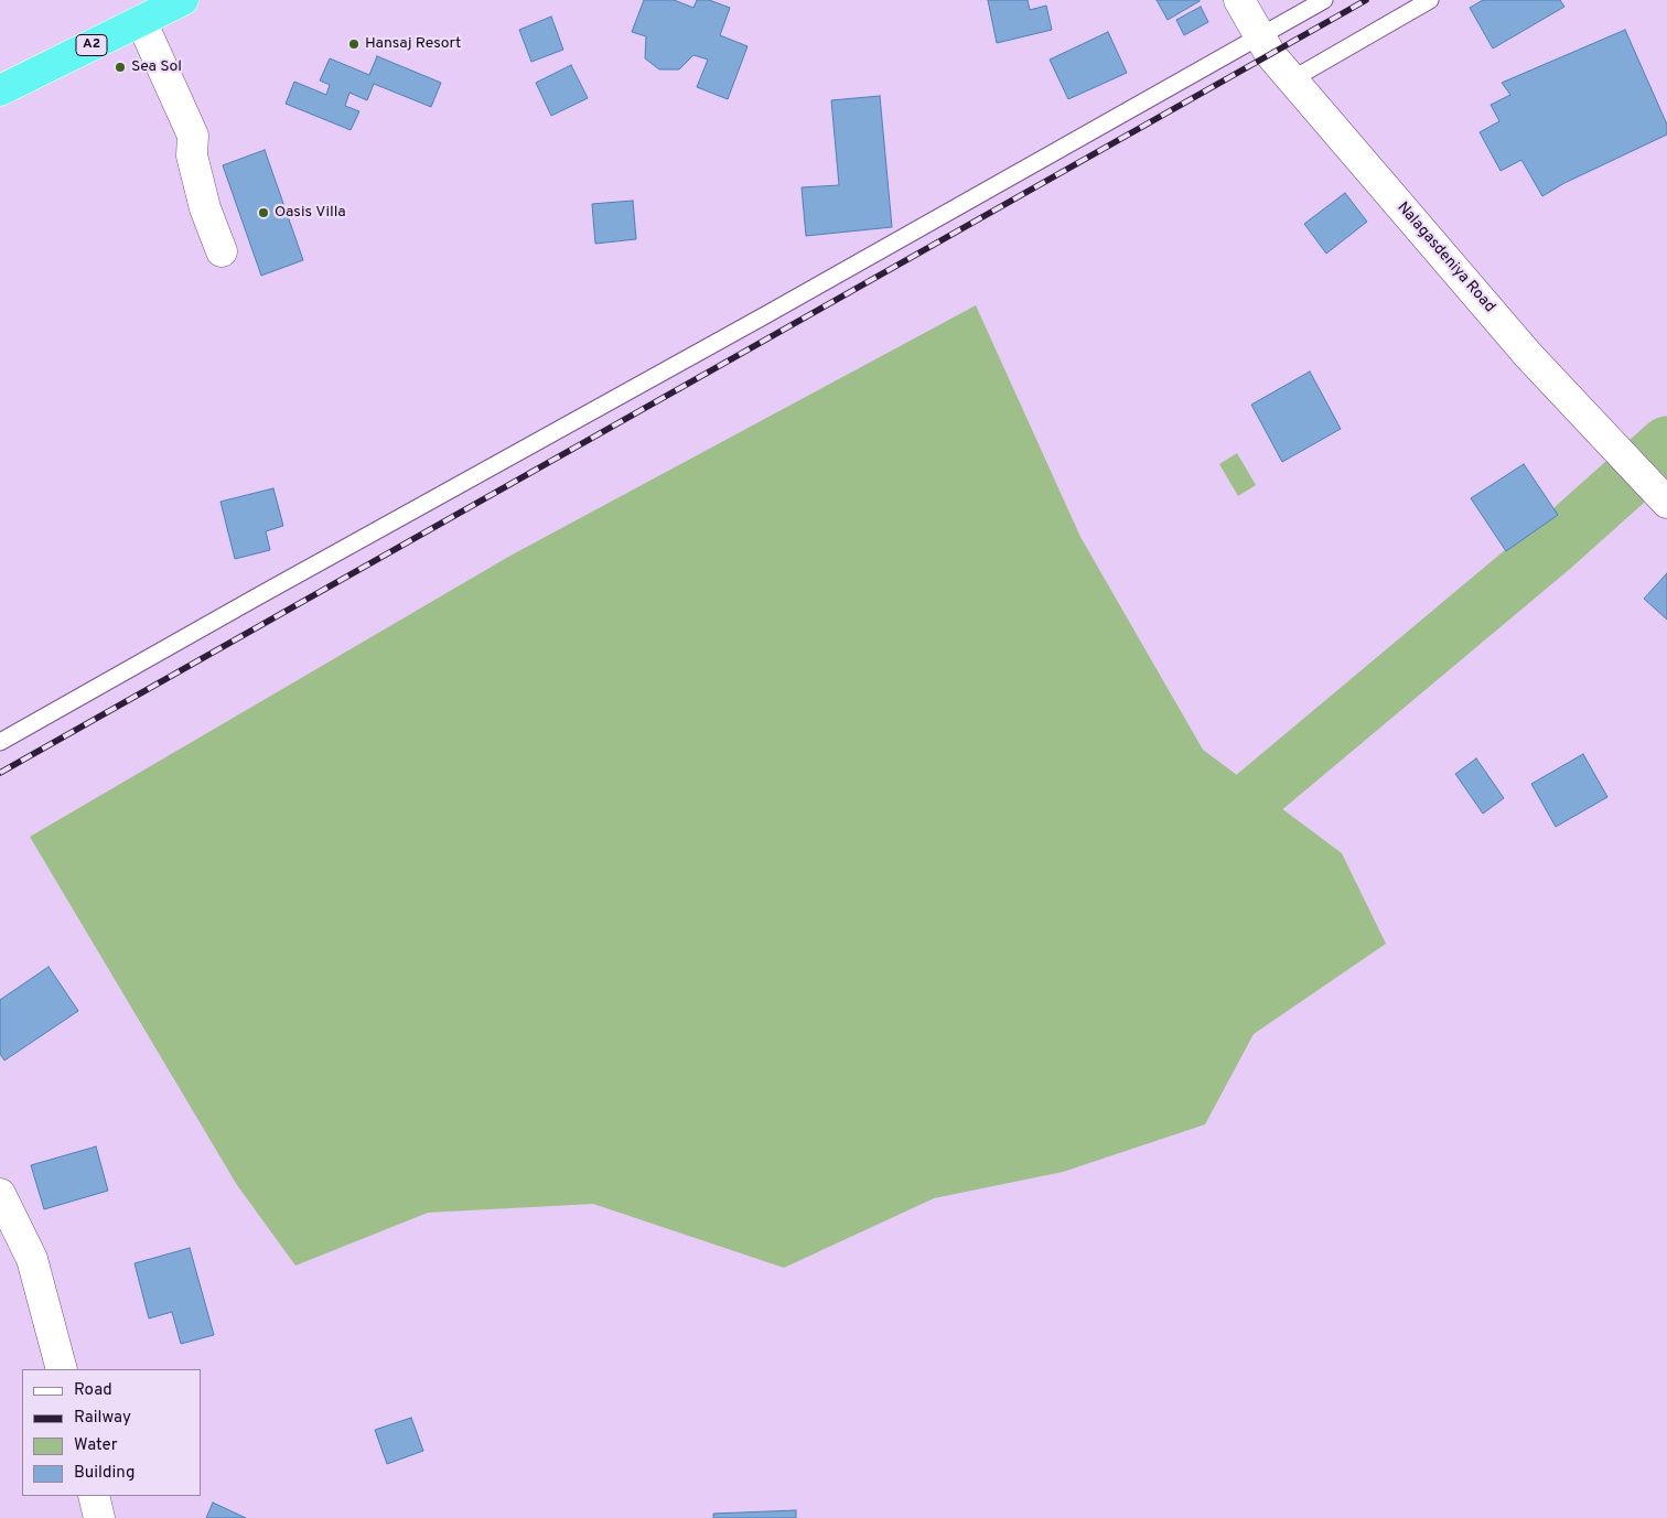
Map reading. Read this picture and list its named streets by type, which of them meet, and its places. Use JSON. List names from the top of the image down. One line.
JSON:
{"streets":{"highway":["A2"],"street":["Nalagasdeniya Road"]},"places":["Hansaj Resort","Sea Sol","Oasis Villa"],"legend":["Road","Railway","Water","Building"]}
